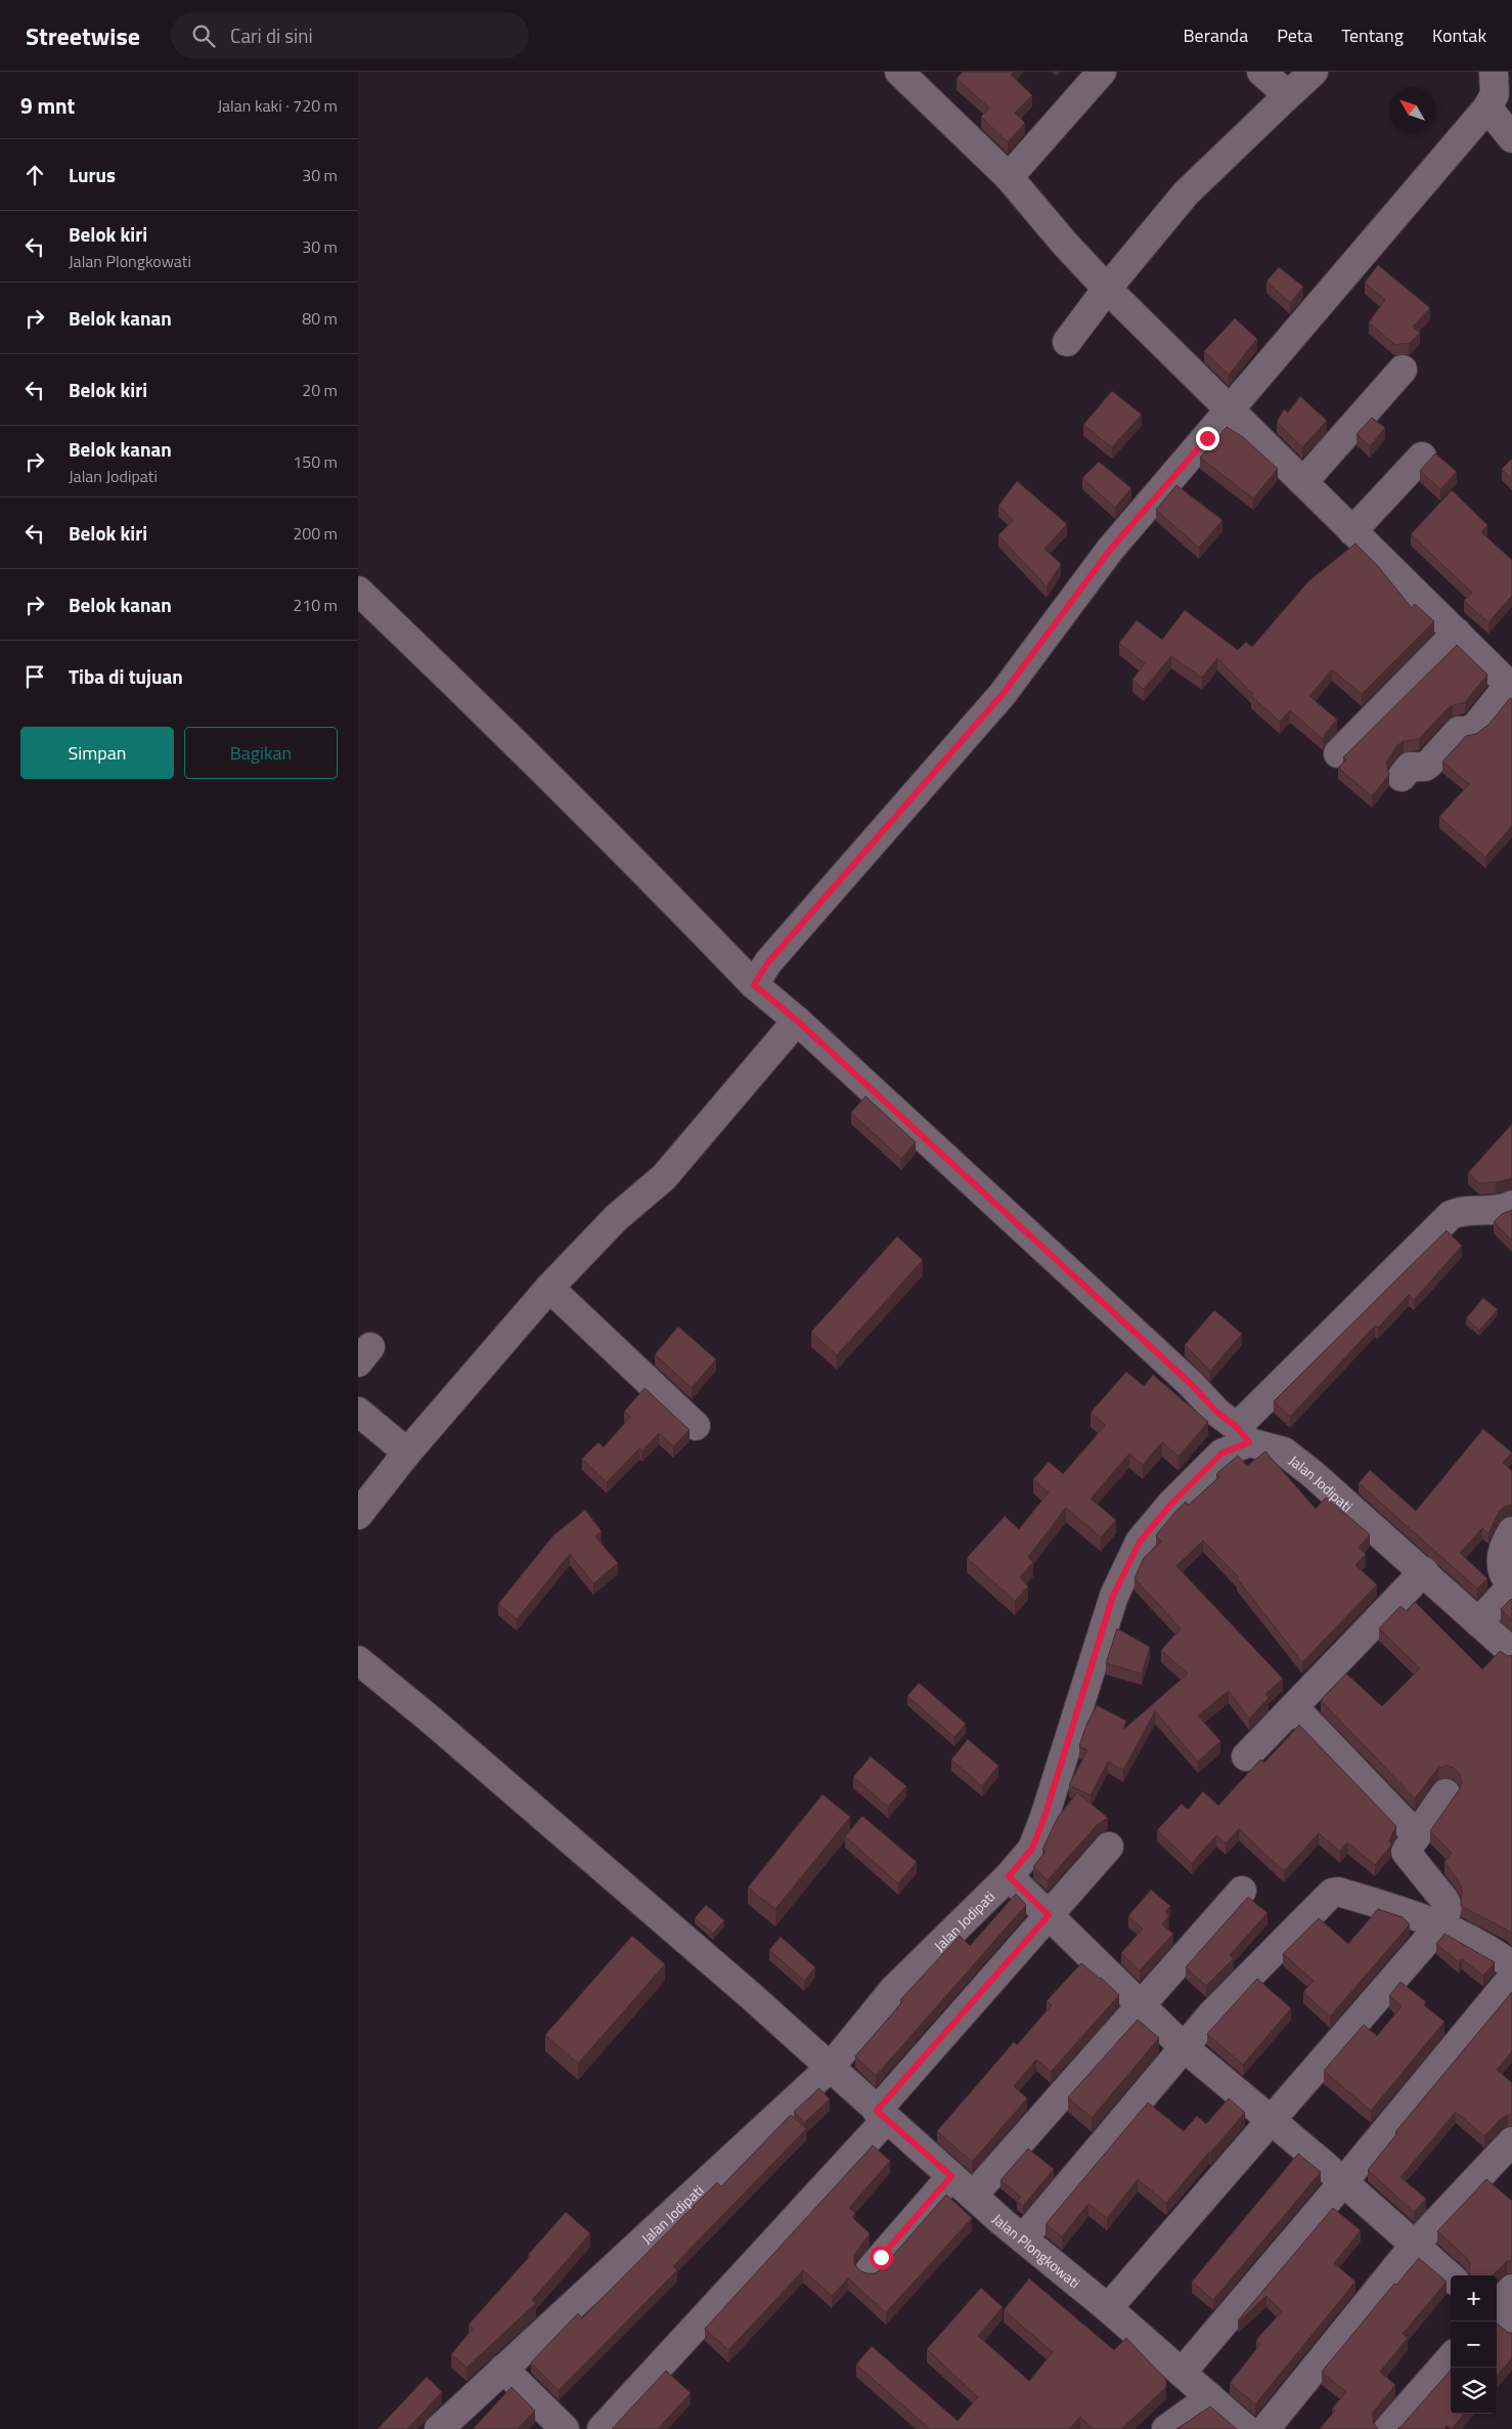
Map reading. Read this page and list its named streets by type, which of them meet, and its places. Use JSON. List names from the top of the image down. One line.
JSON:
{"streets":{"street":["Jalan Jodipati","Jalan Plongkowati"]},"crossings":[["Jalan Jodipati","Jalan Plongkowati"]],"north":"top left","page":{"header":"Streetwise","search":"Cari di sini","nav":["Beranda","Peta","Tentang","Kontak"],"heading":["9 mnt","Jalan kaki · 720 m"],"list":[["Lurus","30 m"],["Belok kiri","Jalan Plongkowati","30 m"],["Belok kanan","80 m"],["Belok kiri","20 m"],["Belok kanan","Jalan Jodipati","150 m"],["Belok kiri","200 m"],["Belok kanan","210 m"],"Tiba di tujuan"],"buttons":["Simpan","Bagikan"],"map_buttons":["+","−"]}}
